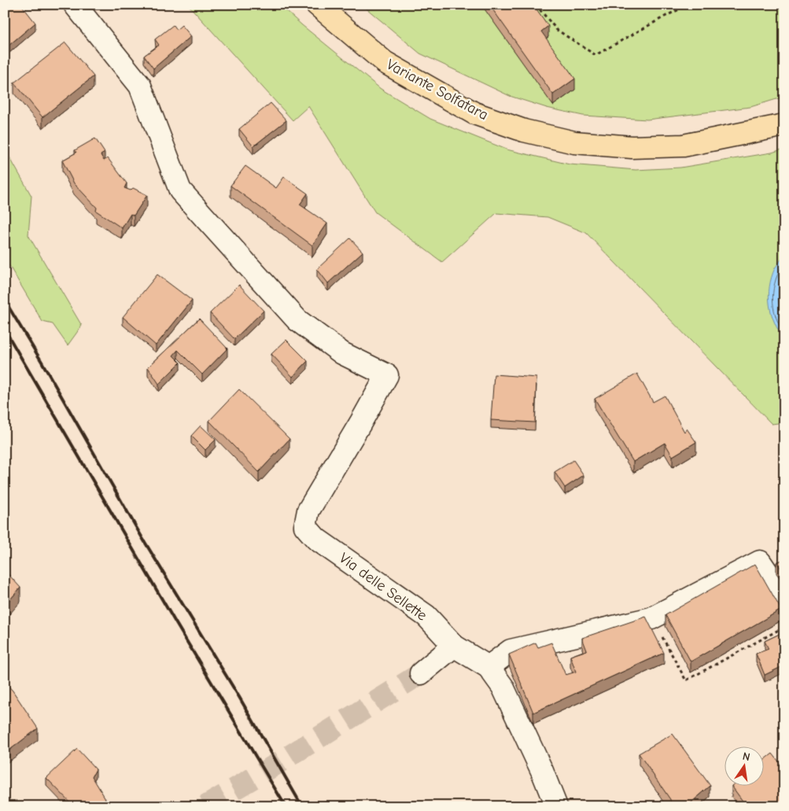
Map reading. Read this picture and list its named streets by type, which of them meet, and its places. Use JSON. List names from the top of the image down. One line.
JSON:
{"streets":{"main road":["Variante Solfatara"],"street":["Via delle Sellette"]},"north":"top"}
